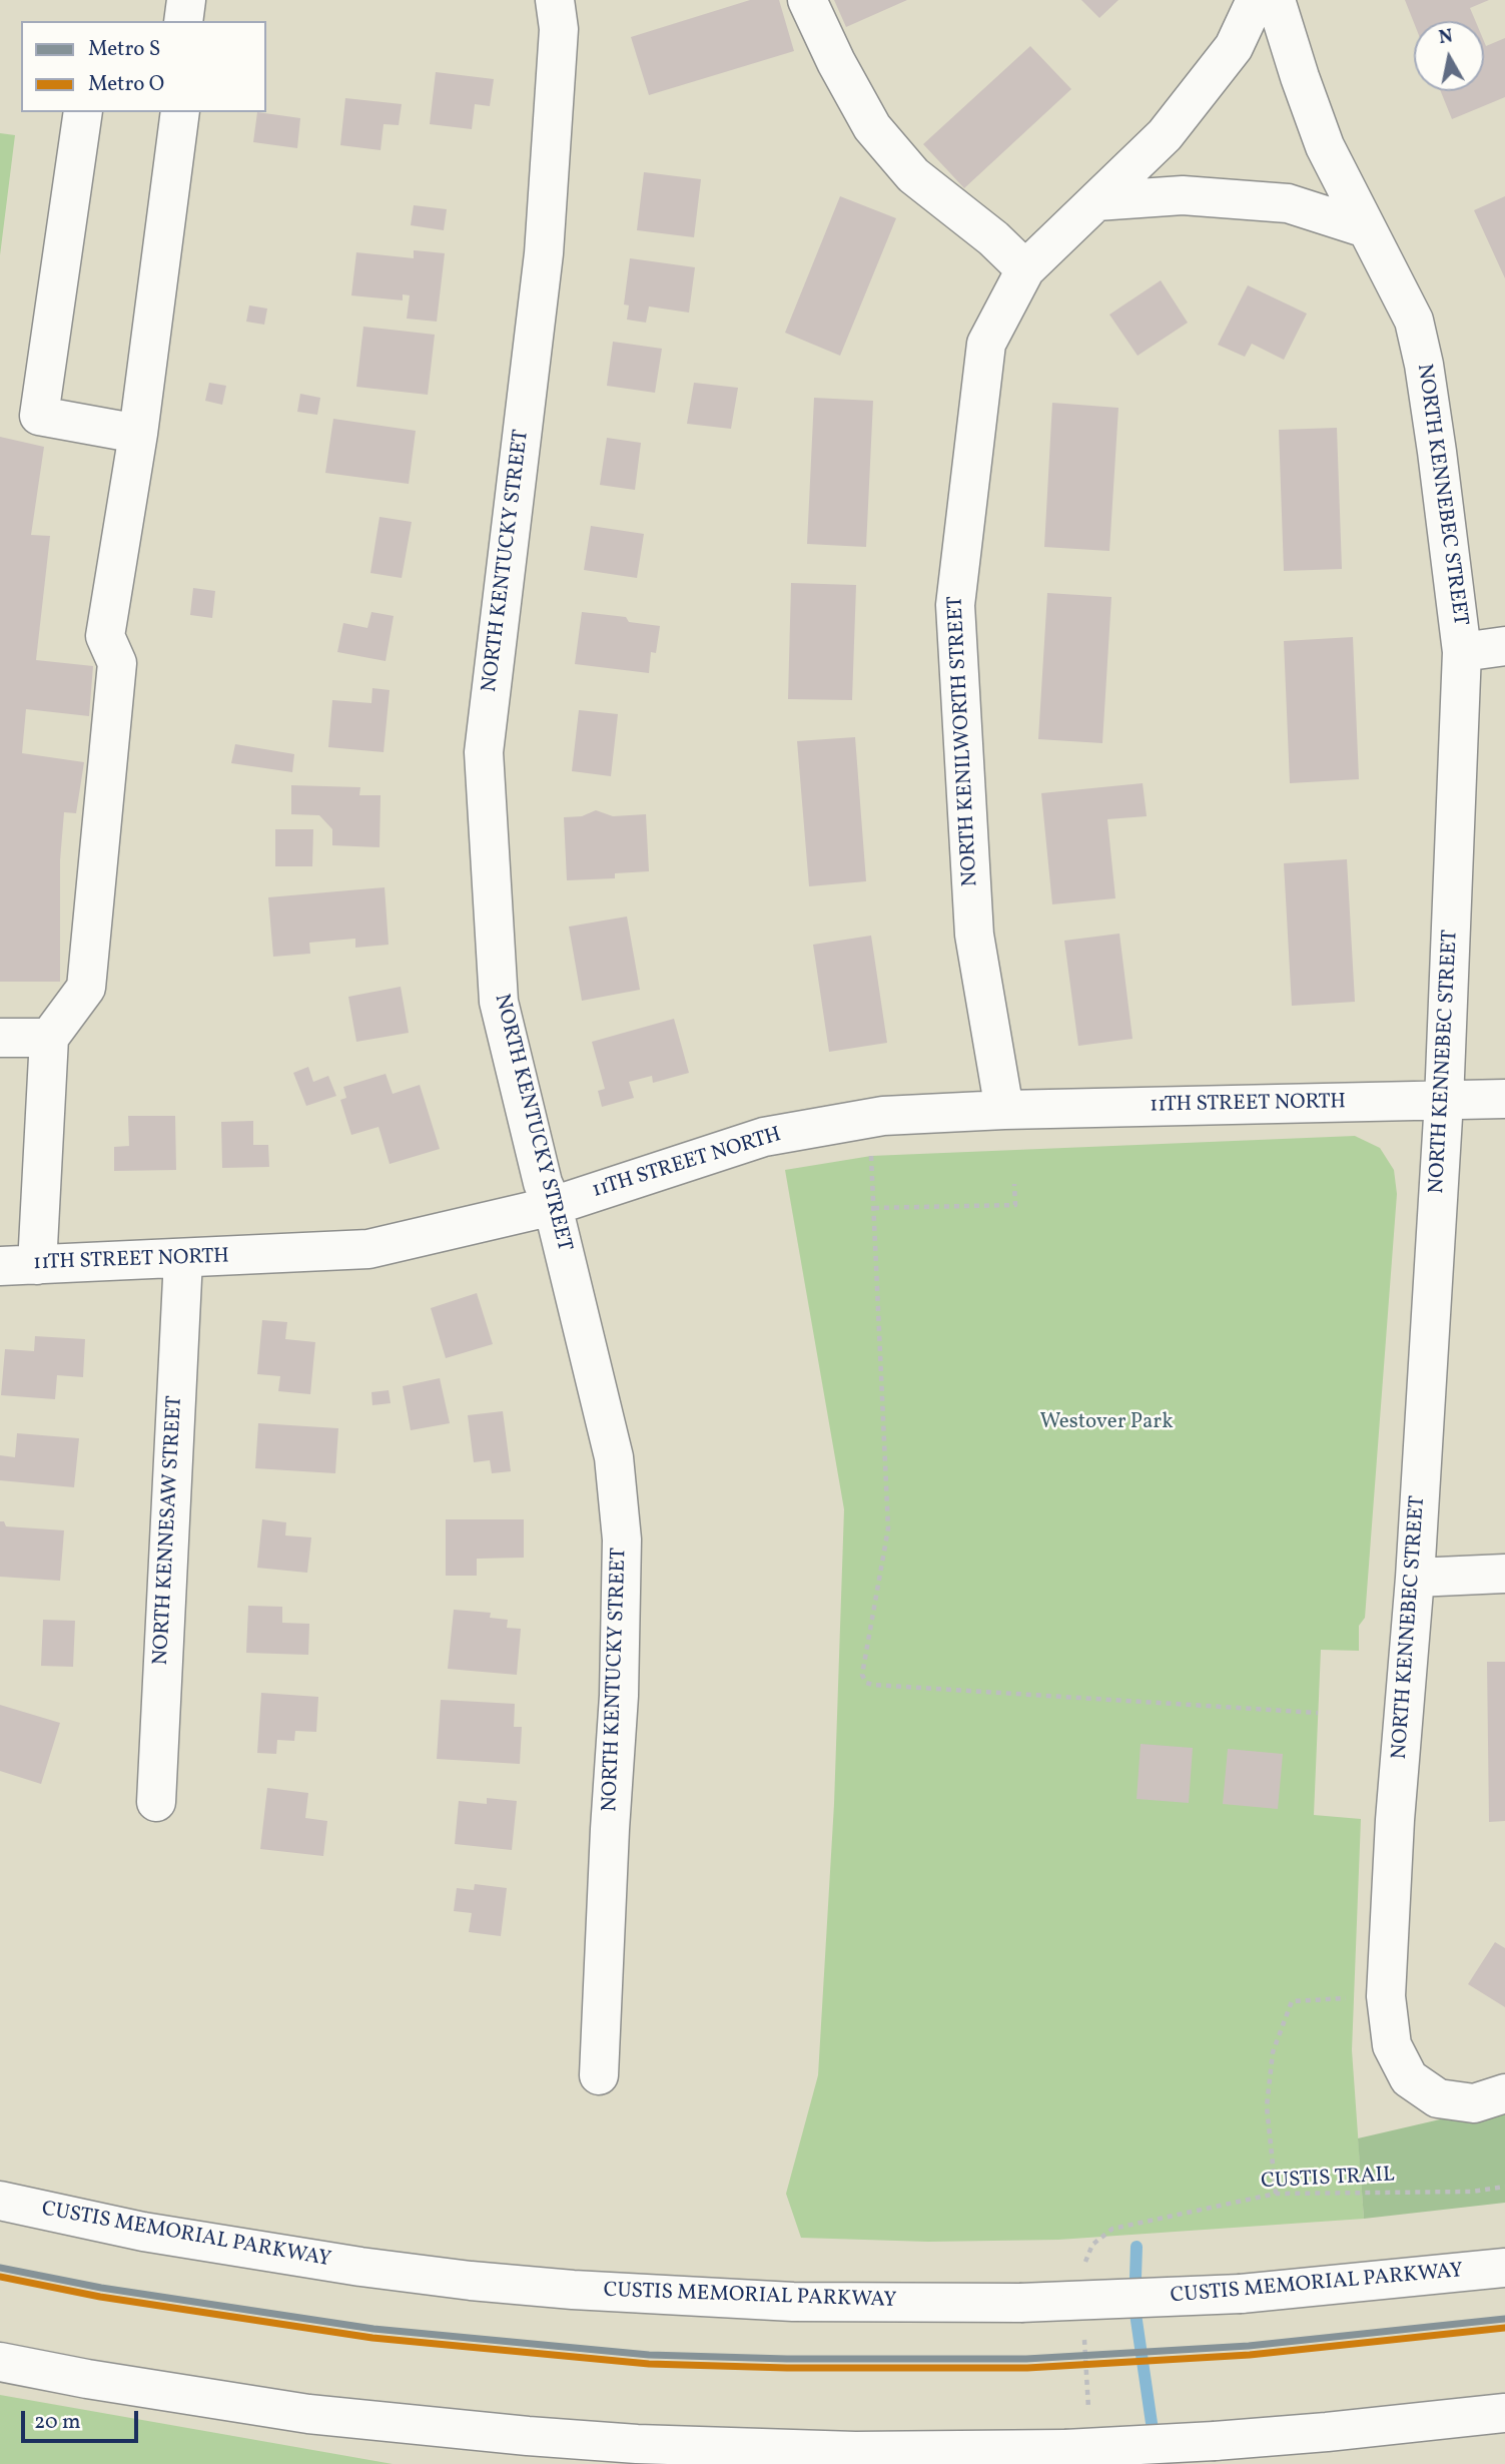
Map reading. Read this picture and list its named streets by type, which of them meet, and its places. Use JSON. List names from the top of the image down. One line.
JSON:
{"streets":{"main road":["NORTH KENNEBEC STREET","NORTH KENTUCKY STREET","NORTH KENILWORTH STREET","11TH STREET NORTH","NORTH KENNESAW STREET","CUSTIS MEMORIAL PARKWAY"],"path":["CUSTIS TRAIL"]},"crossings":[["NORTH KENNEBEC STREET","11TH STREET NORTH"],["NORTH KENTUCKY STREET","11TH STREET NORTH"],["NORTH KENILWORTH STREET","11TH STREET NORTH"],["11TH STREET NORTH","NORTH KENNESAW STREET"]],"parks":["Westover Park"],"lines":["metro line S","metro line O"],"legend":["Metro S","Metro O"],"scale_bar":"20 m","north":"top"}
